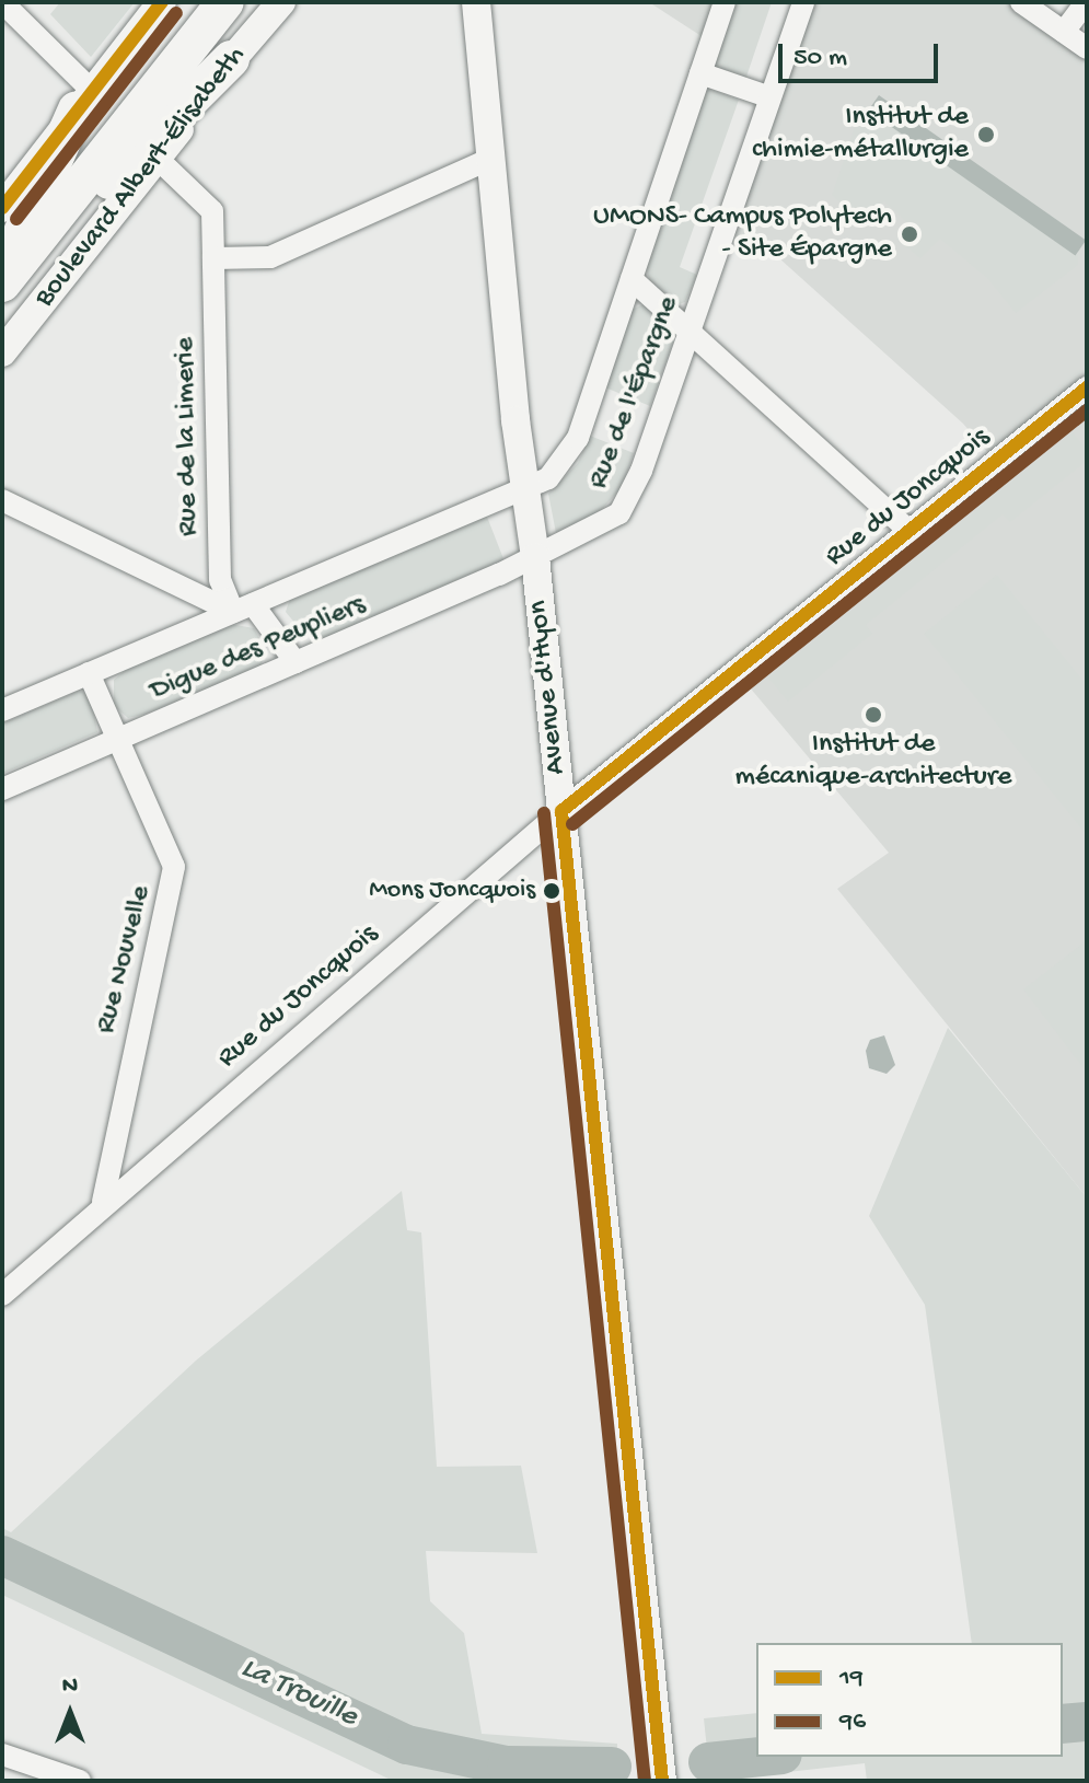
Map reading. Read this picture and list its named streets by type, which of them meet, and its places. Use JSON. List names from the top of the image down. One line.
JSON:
{"streets":{"highway":["Boulevard Albert-Élisabeth"],"street":["Rue de l'Épargne","Rue de la Limerie","Rue du Joncquois","Digue des Peupliers","Avenue d'Hyon","Rue Nouvelle"]},"crossings":[["Boulevard Albert-Élisabeth","Rue de la Limerie"],["Rue de l'Épargne","Digue des Peupliers"],["Rue de l'Épargne","Avenue d'Hyon"],["Rue de la Limerie","Digue des Peupliers"],["Rue du Joncquois","Avenue d'Hyon"],["Rue du Joncquois","Rue Nouvelle"],["Digue des Peupliers","Avenue d'Hyon"],["Digue des Peupliers","Rue Nouvelle"]],"water":["La Trouille"],"places":["Institut de chimie-métallurgie","UMONS- Campus Polytech - Site Épargne","Institut de mécanique-architecture","Mons Joncquois"],"lines":["transit line 19","transit line 96"],"legend":["19","96"],"scale_bar":"50 m","north":"top"}
